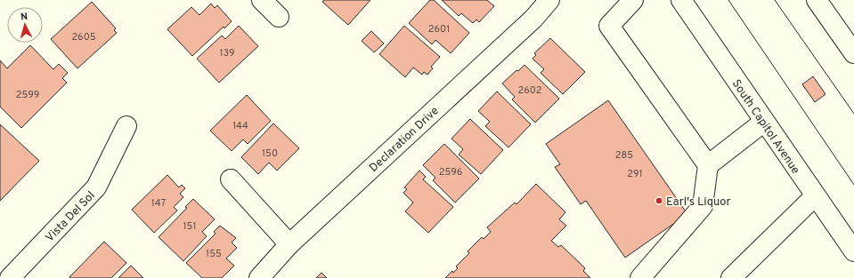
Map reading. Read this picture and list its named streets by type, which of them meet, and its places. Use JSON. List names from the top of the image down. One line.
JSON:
{"streets":{"street":["South Capitol Avenue","Declaration Drive","Vista Del Sol"]},"places":["Earl's Liquor"],"house_numbers":["2601","2605","139","2602","2599","144","150","285","2596","291","147","151","155"],"north":"top"}
